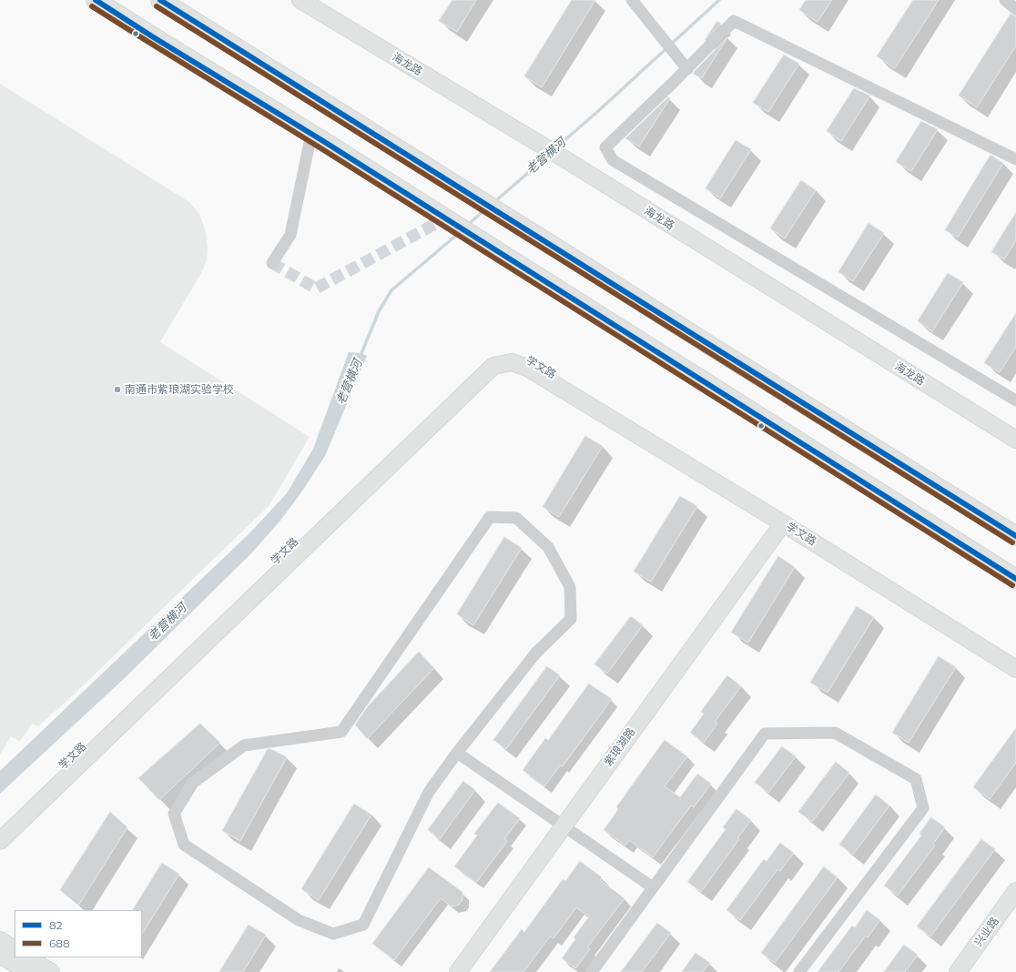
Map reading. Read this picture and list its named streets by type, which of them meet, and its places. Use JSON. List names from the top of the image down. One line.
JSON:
{"streets":{"street":["海龙路","学文路","紫琅湖路","兴业路"]},"crossings":[["学文路","紫琅湖路"]],"water":["老营横河"],"places":["南通市紫琅湖实验学校"],"lines":["transit line 82","transit line 688"],"legend":["82","688"]}
